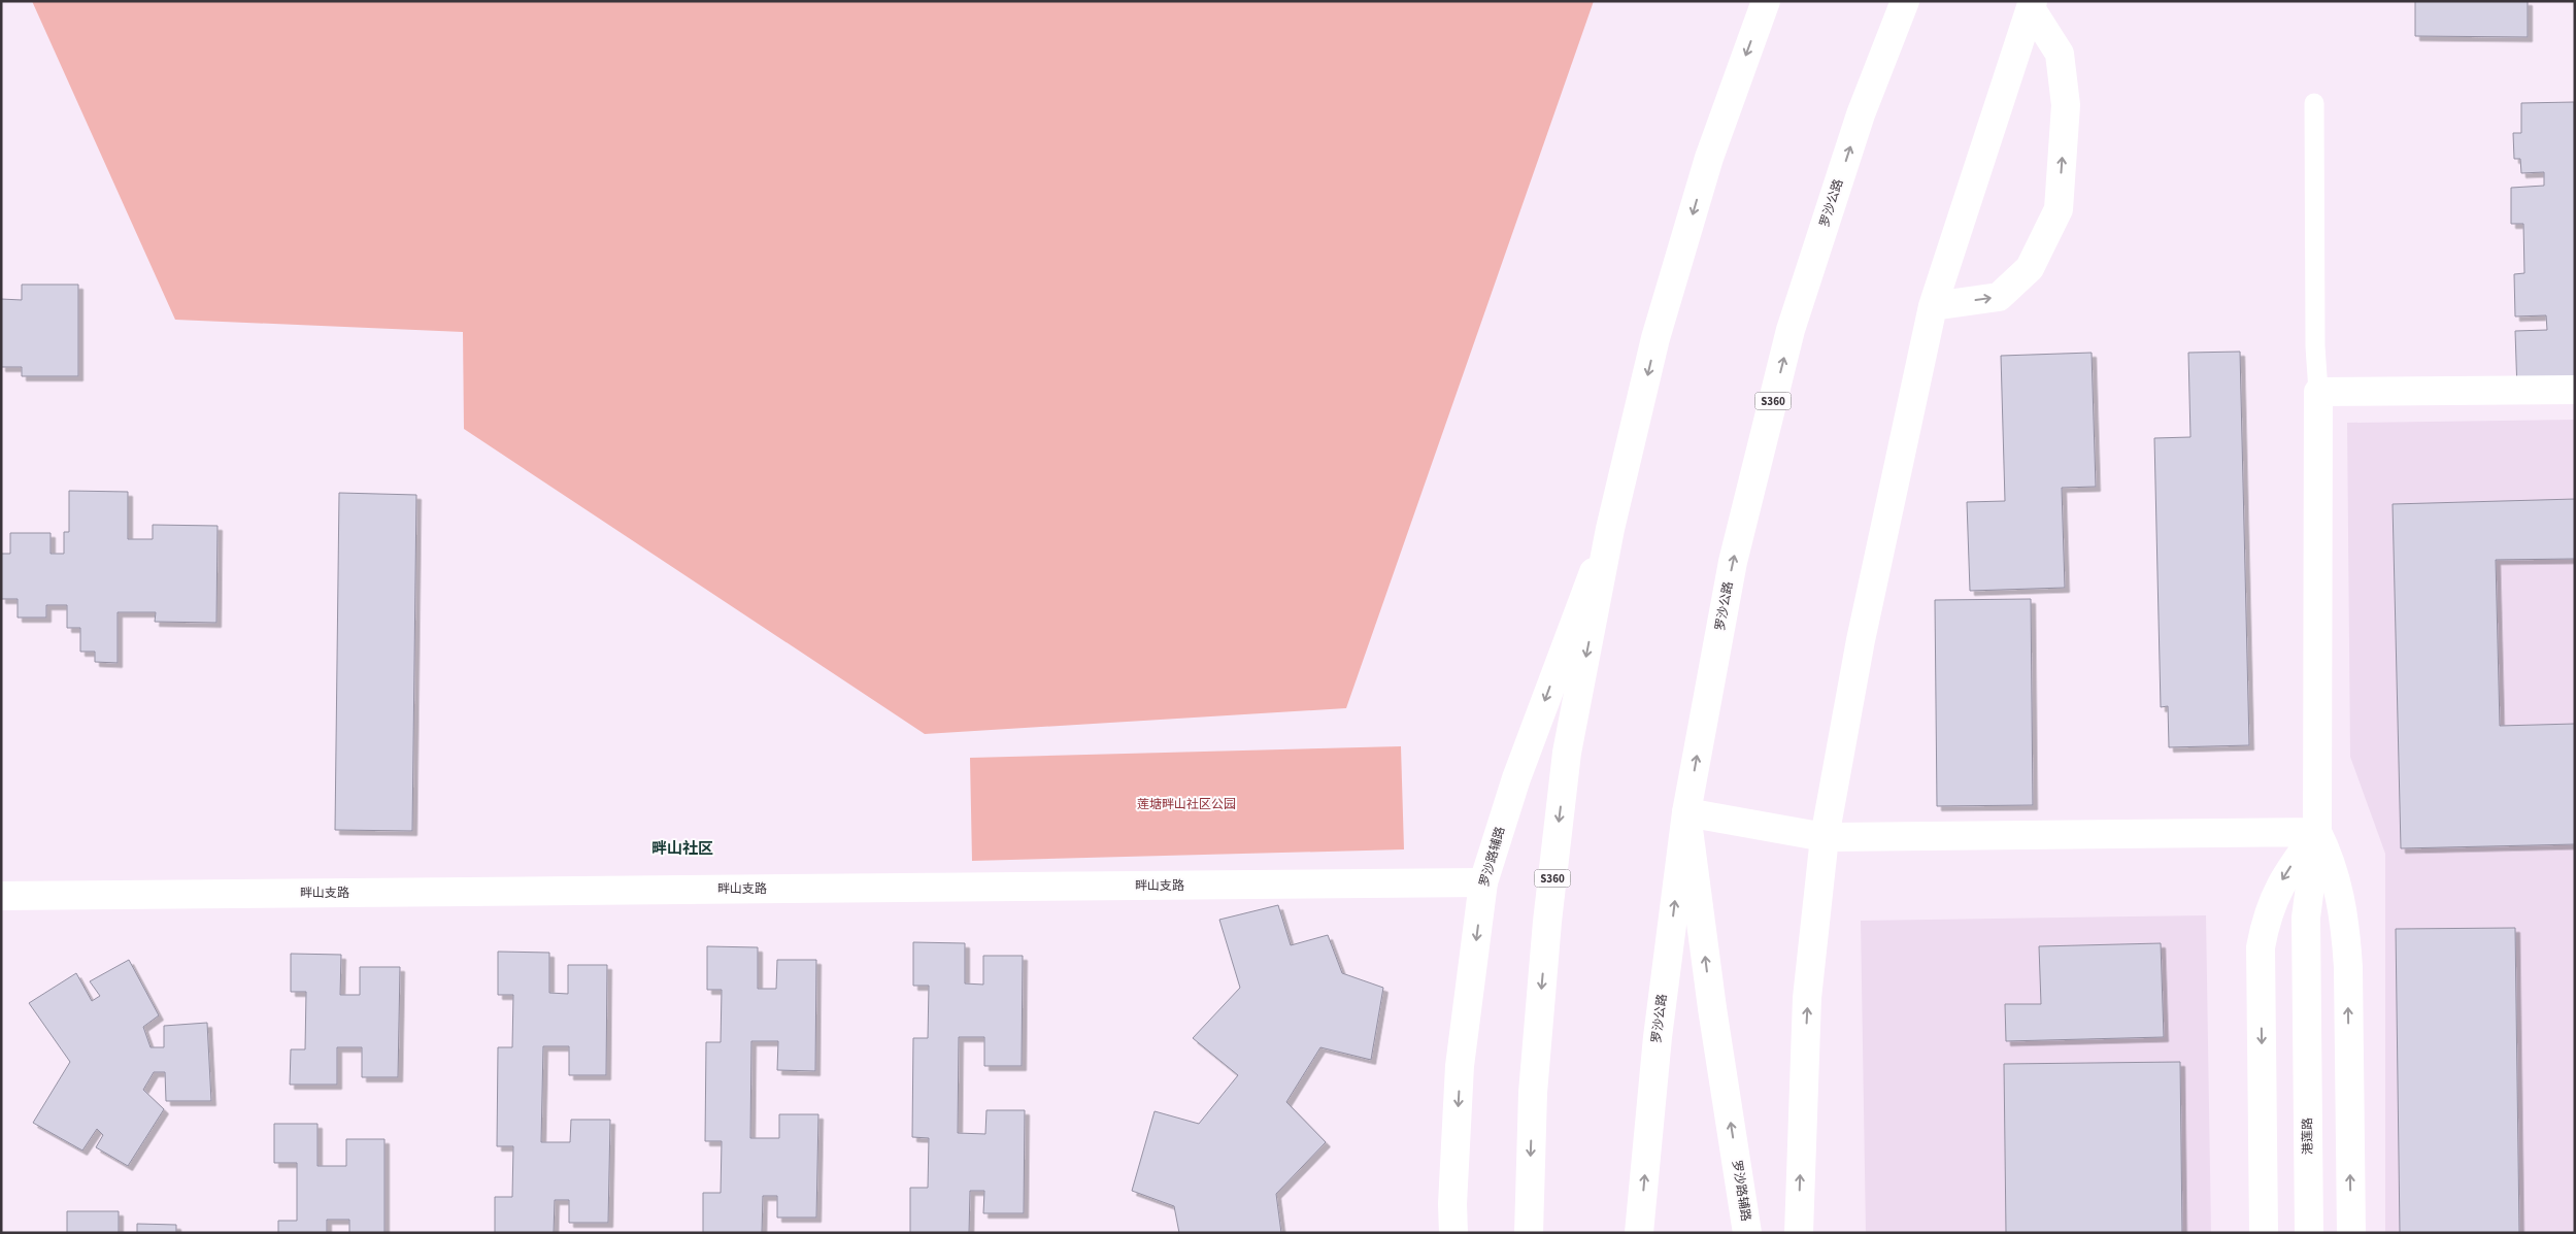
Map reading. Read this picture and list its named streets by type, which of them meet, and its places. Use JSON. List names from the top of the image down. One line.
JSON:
{"streets":{"main road":["罗沙公路","S360","罗沙路辅路","畔山支路","港莲路"]},"crossings":[["罗沙公路","罗沙路辅路"],["S360","罗沙路辅路"],["罗沙路辅路","畔山支路"]],"districts":["畔山社区"],"parks":["莲塘畔山社区公园"]}
